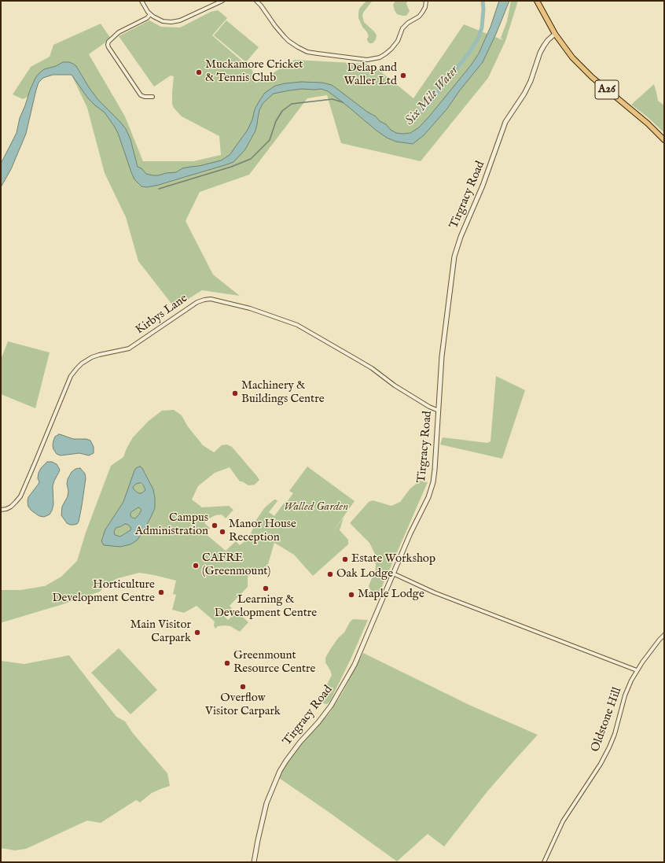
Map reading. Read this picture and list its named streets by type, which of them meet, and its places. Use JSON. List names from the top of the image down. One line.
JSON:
{"streets":{"highway":["A26"],"street":["Tirgracy Road","Kirbys Lane","Oldstone Hill"]},"crossings":[["A26","Tirgracy Road"],["Tirgracy Road","Kirbys Lane"]],"water":["Six Mile Water"],"parks":["Walled Garden"],"places":["Muckamore Cricket & Tennis Club","Delap and Waller Ltd","Machinery & Buildings Centre","Campus Administration","Manor House Reception","Estate Workshop","CAFRE (Greenmount)","Oak Lodge","Learning & Development Centre","Horticulture Development Centre","Maple Lodge","Main Visitor Carpark","Greenmount Resource Centre","Overflow Visitor Carpark"]}
